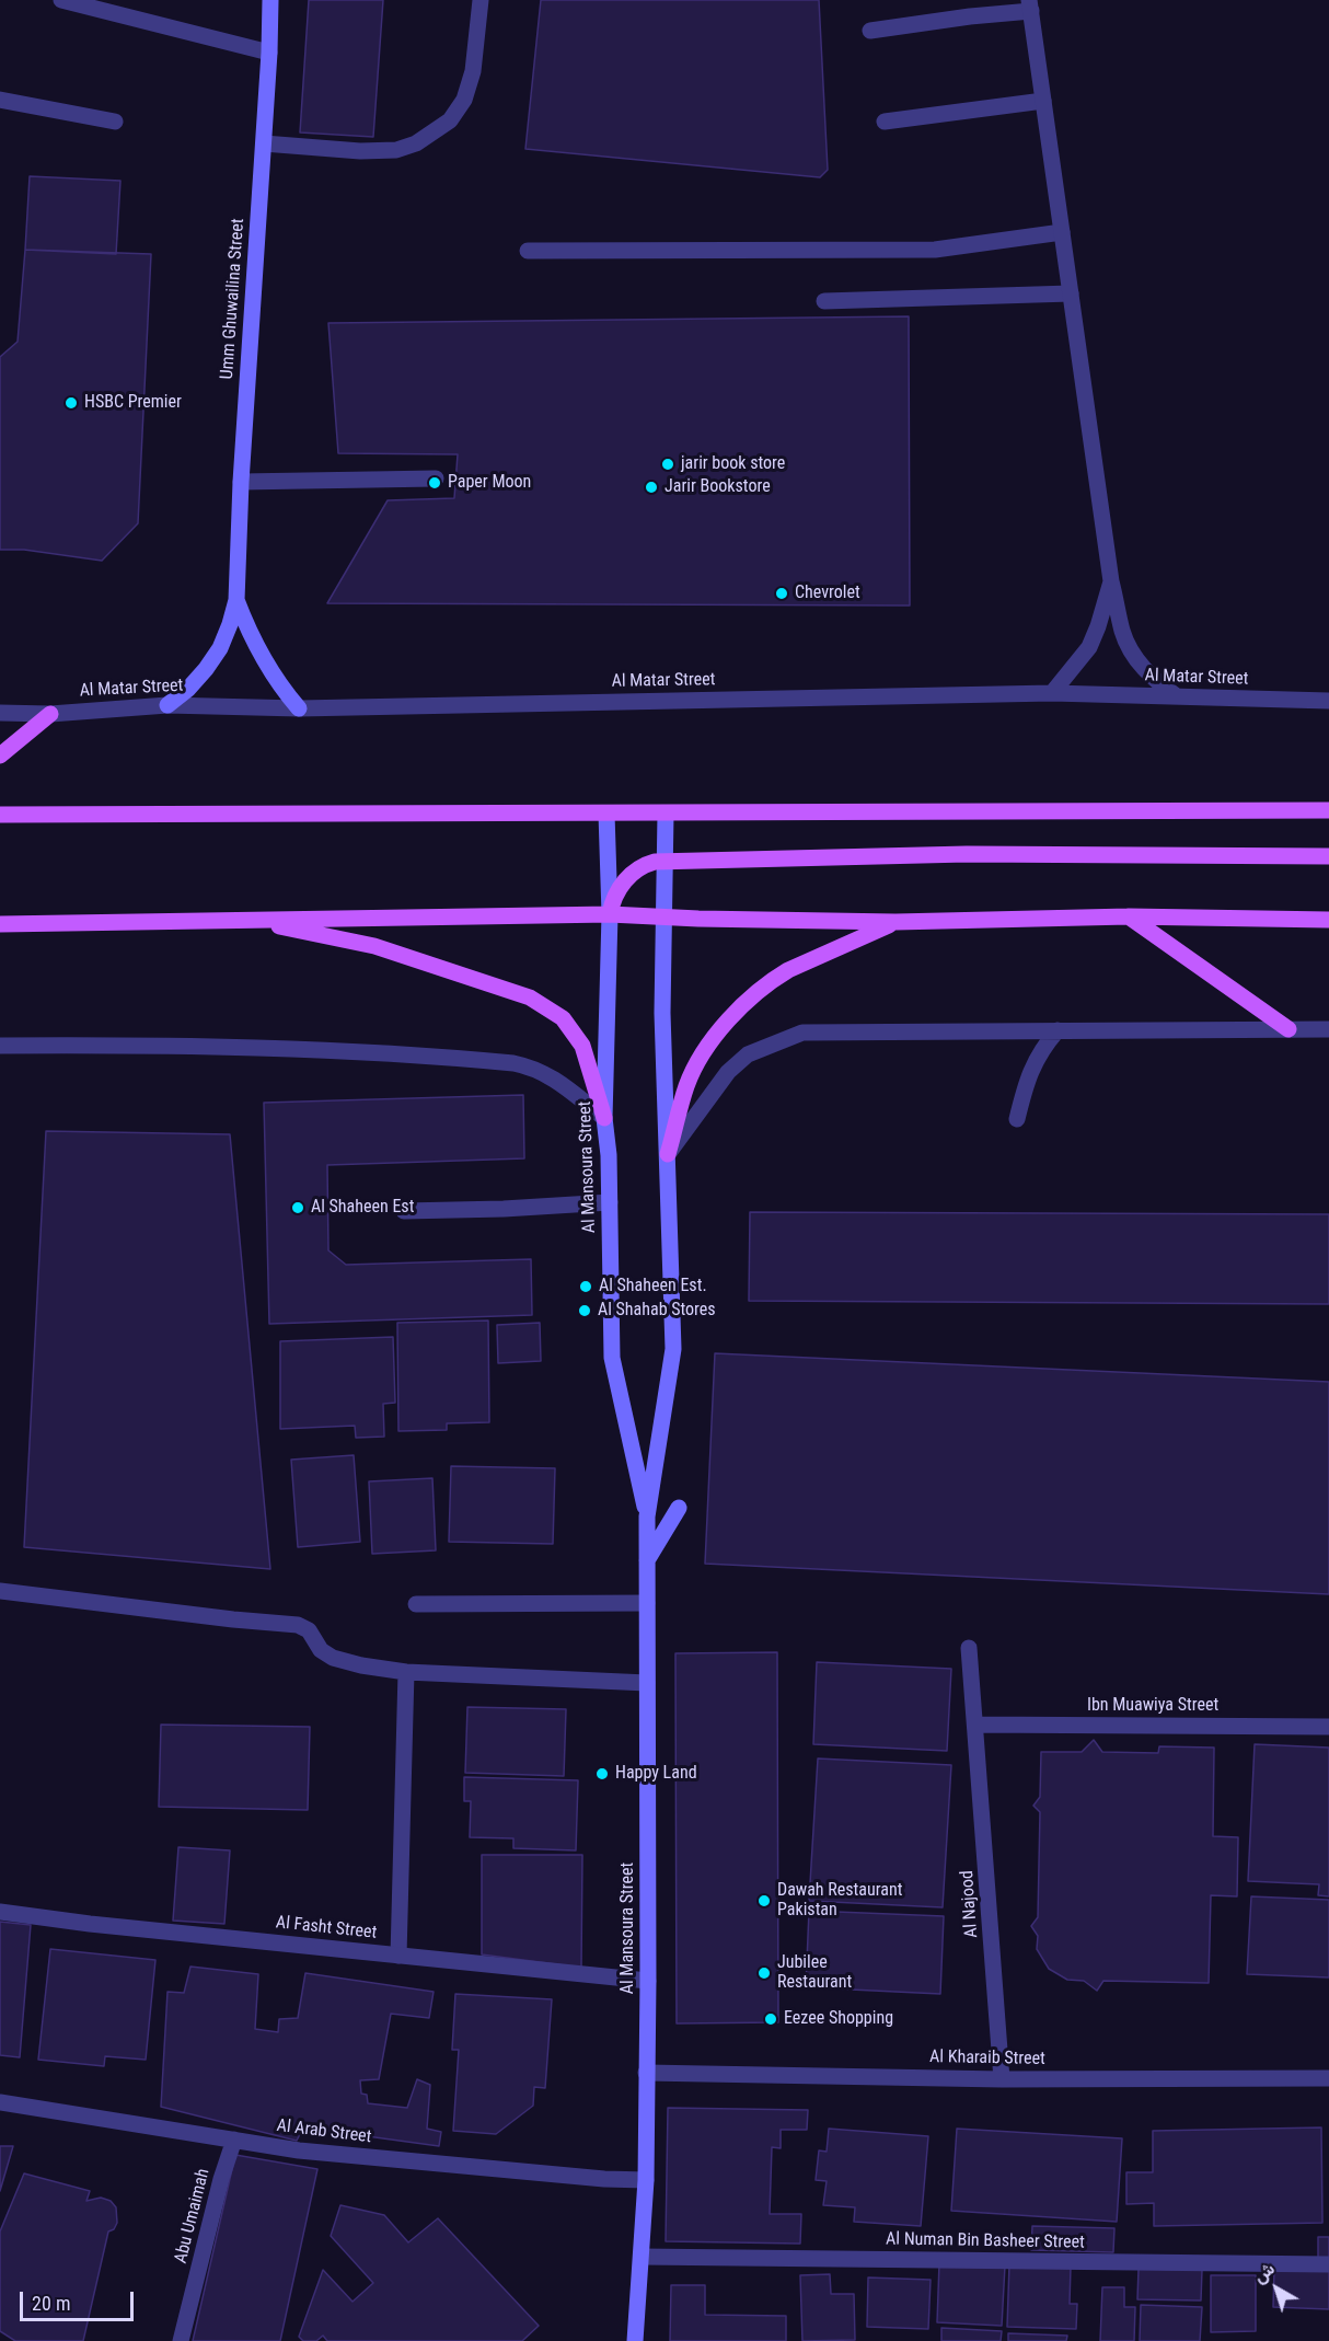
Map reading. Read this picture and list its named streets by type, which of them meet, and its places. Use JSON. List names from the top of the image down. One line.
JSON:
{"streets":{"main road":["Umm Ghuwailina Street","Al Mansoura Street"],"street":["Al Matar Street","Ibn Muawiya Street","Al Najood","Al Fasht Street","Al Kharaib Street","Al Arab Street","Abu Umaimah","Al Numan Bin Basheer Street"]},"crossings":[["Umm Ghuwailina Street","Al Matar Street"],["Al Mansoura Street","Al Fasht Street"],["Al Mansoura Street","Al Kharaib Street"],["Al Mansoura Street","Al Arab Street"],["Al Mansoura Street","Al Numan Bin Basheer Street"],["Ibn Muawiya Street","Al Najood"],["Al Najood","Al Kharaib Street"],["Al Arab Street","Abu Umaimah"]],"places":["HSBC Premier","jarir book store","Paper Moon","Jarir Bookstore","Chevrolet","Al Shaheen Est","Al Shaheen Est.","Al Shahab Stores","Happy Land","Dawah Restaurant Pakistan","Jubilee Restaurant","Eezee Shopping"],"scale_bar":"20 m","north":"top left"}
